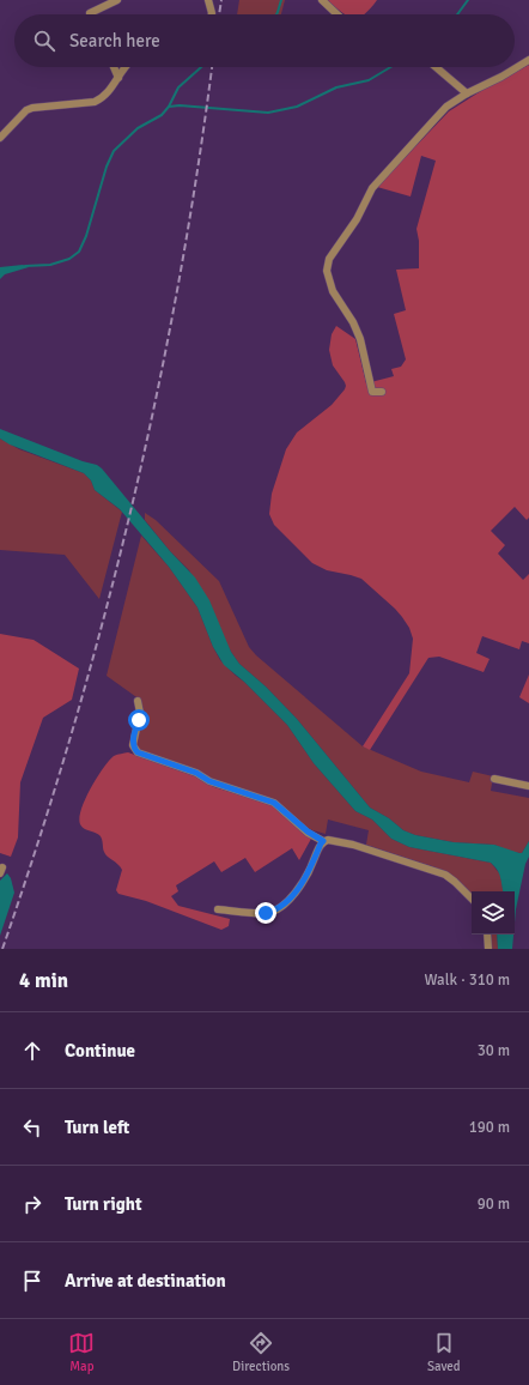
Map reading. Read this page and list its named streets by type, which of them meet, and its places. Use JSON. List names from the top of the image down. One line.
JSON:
{"page":{"search":"Search here","heading":["4 min","Walk · 310 m"],"list":[["Continue","30 m"],["Turn left","190 m"],["Turn right","90 m"],"Arrive at destination"],"nav":["Map","Directions","Saved"]}}
